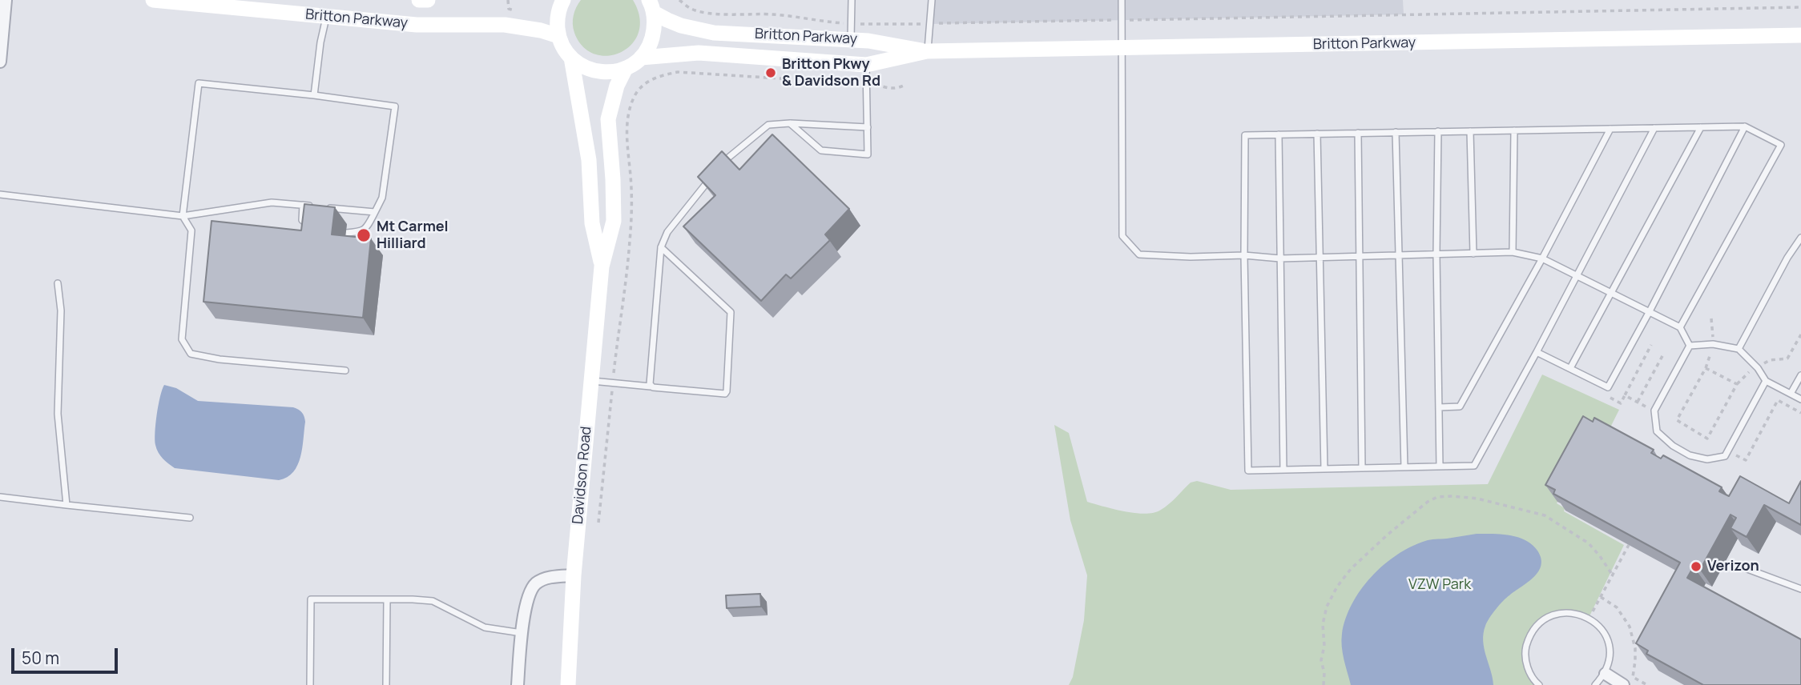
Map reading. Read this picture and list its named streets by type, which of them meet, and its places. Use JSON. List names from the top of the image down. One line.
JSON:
{"streets":{"main road":["Britton Parkway","Davidson Road"]},"parks":["VZW Park"],"places":["Britton Pkwy & Davidson Rd","Mt Carmel Hilliard","Verizon"],"scale_bar":"50 m"}
